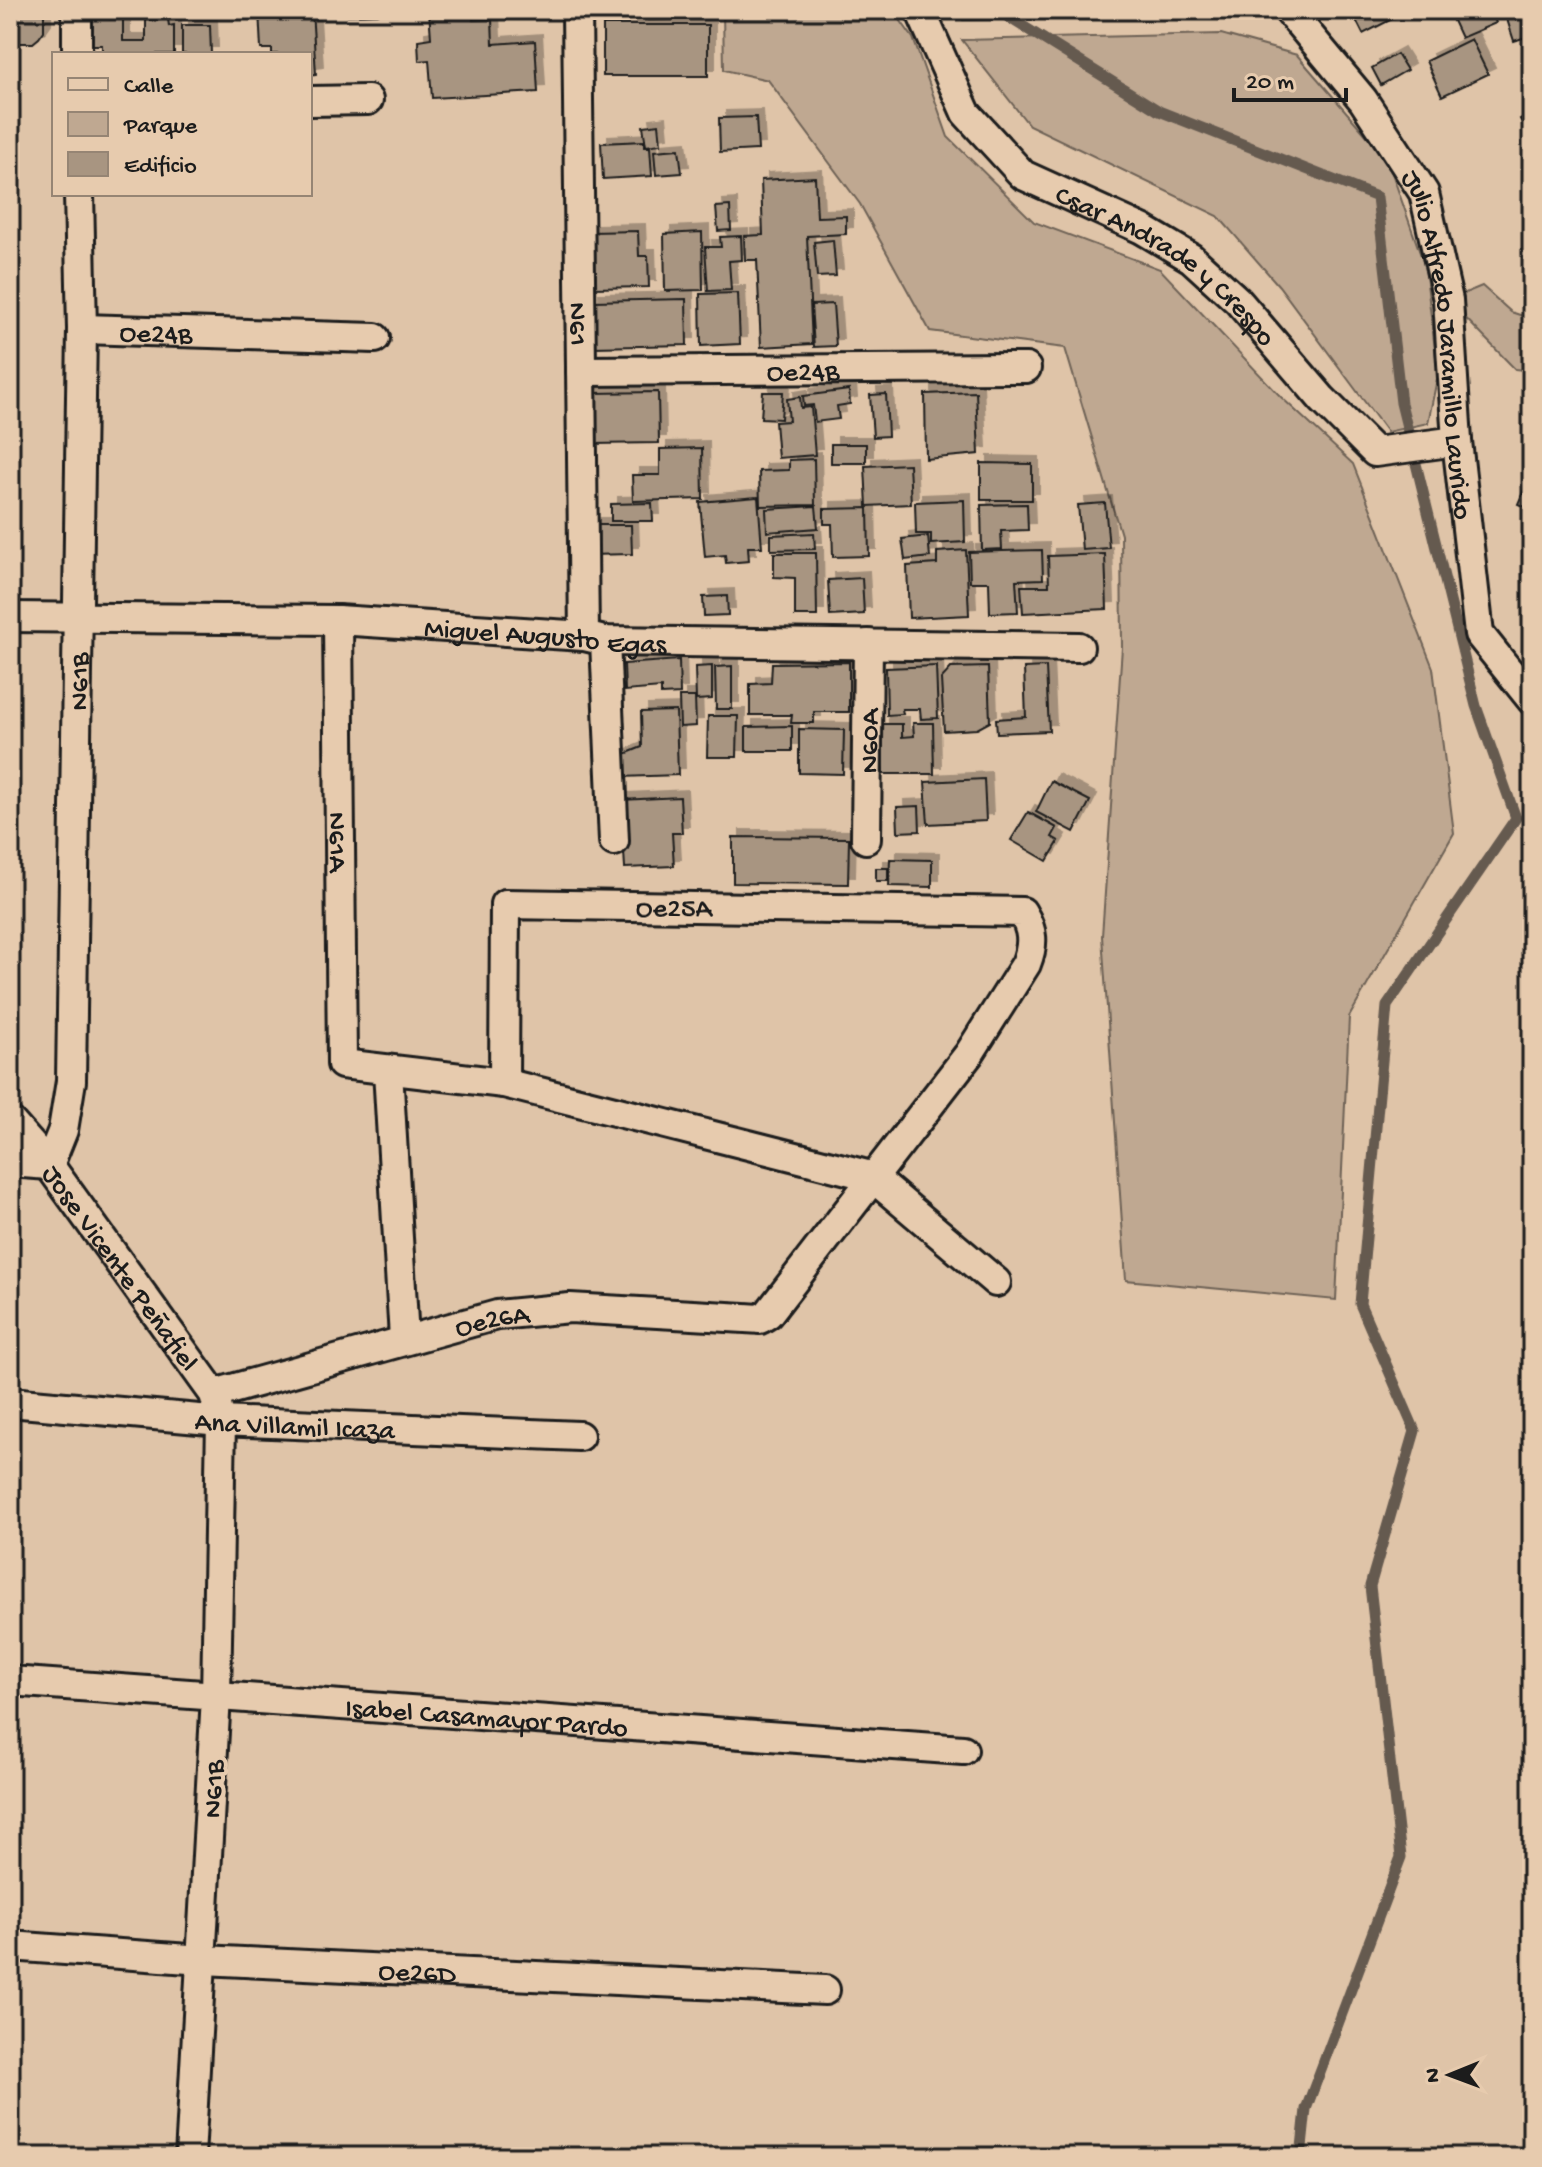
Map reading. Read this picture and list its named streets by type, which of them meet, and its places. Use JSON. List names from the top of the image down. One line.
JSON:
{"streets":{"street":["Csar Andrade y Crespo","N61","Oe24B","Julio Alfredo Jaramillo Laurido","Miguel Augusto Egas","N61B","N60A","N61A","Oe25A","Jose Vicente Peñafiel","Oe26A","Ana Villamil Icaza","Isabel Casamayor Pardo","Oe26D"]},"crossings":[["Csar Andrade y Crespo","Julio Alfredo Jaramillo Laurido"],["N61","Oe24B"],["N61","Miguel Augusto Egas"],["Oe24B","N61B"],["Miguel Augusto Egas","N61B"],["Miguel Augusto Egas","N60A"],["Miguel Augusto Egas","N61A"],["N61B","Jose Vicente Peñafiel"],["N61B","Oe26A"],["N61B","Ana Villamil Icaza"],["N61B","Isabel Casamayor Pardo"],["N61B","Oe26D"],["Oe25A","Oe26A"],["Jose Vicente Peñafiel","Oe26A"],["Jose Vicente Peñafiel","Ana Villamil Icaza"],["Oe26A","Ana Villamil Icaza"]],"legend":["Calle","Parque","Edificio"],"scale_bar":"20 m","north":"left"}
